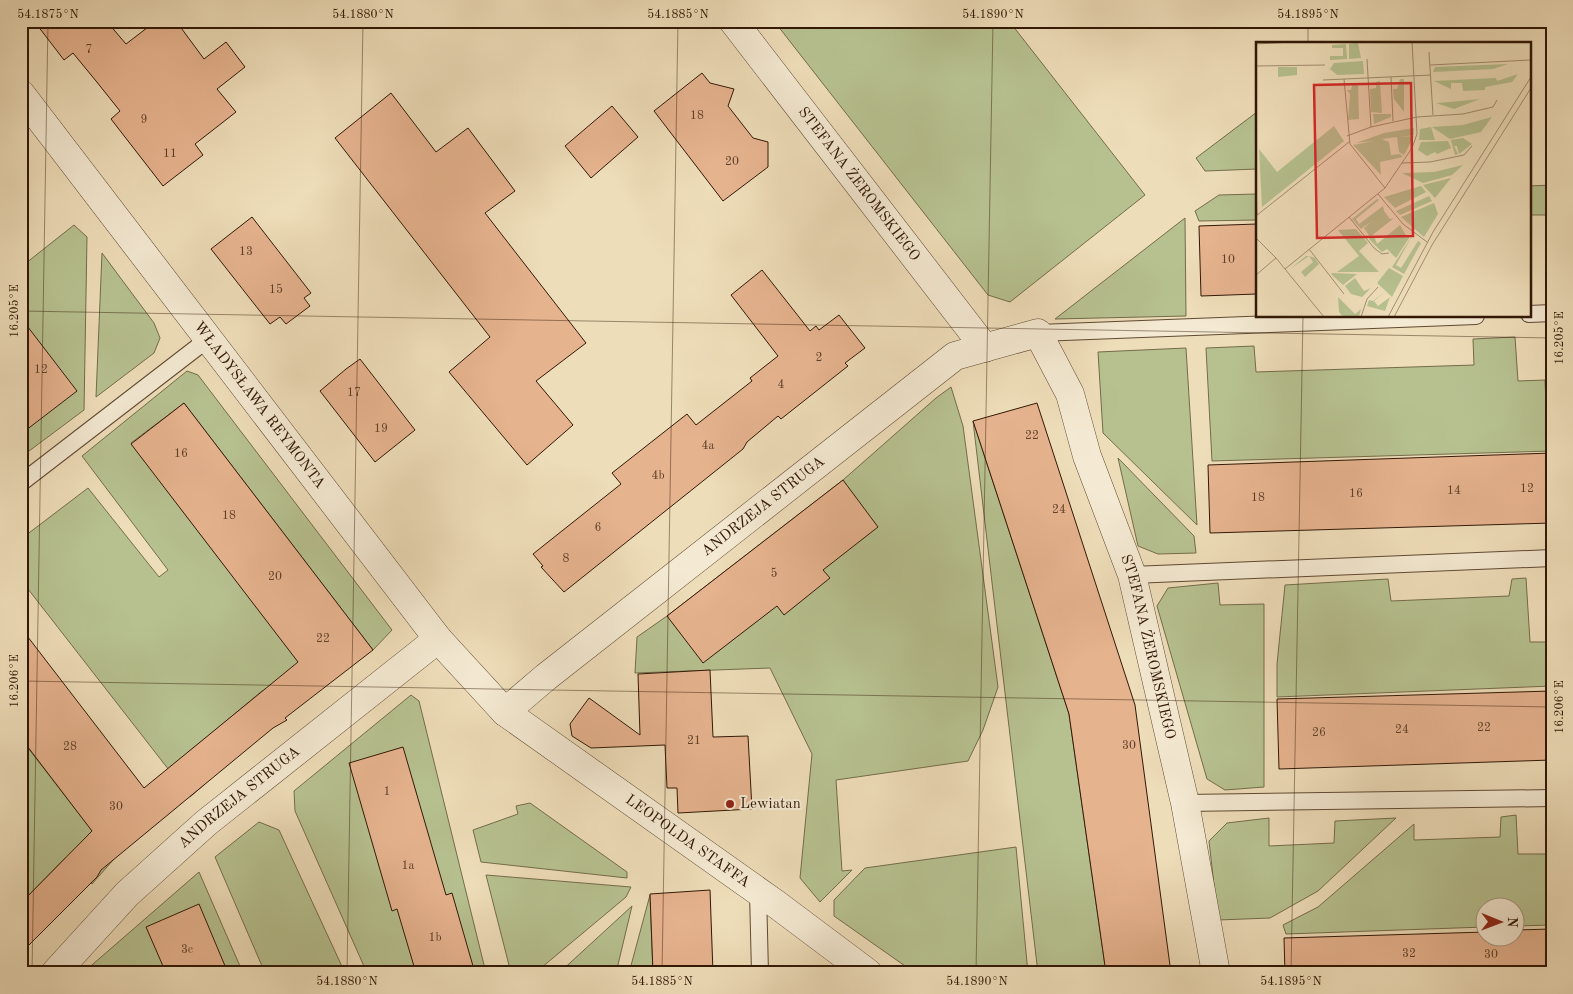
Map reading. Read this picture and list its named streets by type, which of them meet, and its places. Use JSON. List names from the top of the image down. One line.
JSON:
{"streets":{"street":["STEFANA ŻEROMSKIEGO","WŁADYSŁAWA REYMONTA","ANDRZEJA STRUGA","LEOPOLDA STAFFA"]},"crossings":[["STEFANA ŻEROMSKIEGO","ANDRZEJA STRUGA"],["WŁADYSŁAWA REYMONTA","ANDRZEJA STRUGA"],["WŁADYSŁAWA REYMONTA","LEOPOLDA STAFFA"],["ANDRZEJA STRUGA","LEOPOLDA STAFFA"]],"places":["Lewiatan"],"house_numbers":["7","18","9","11","20","13","10","15","2","12","4","17","19","22","4a","16","4b","12","14","16","18","24","18","6","8","5","20","22","22","24","26","21","30","28","1","30","1a","1b","3c","32","30"],"north":"right","coordinates":["54.1875°N","54.1880°N","54.1885°N","54.1890°N","54.1895°N","16.205°E","16.206°E"]}
